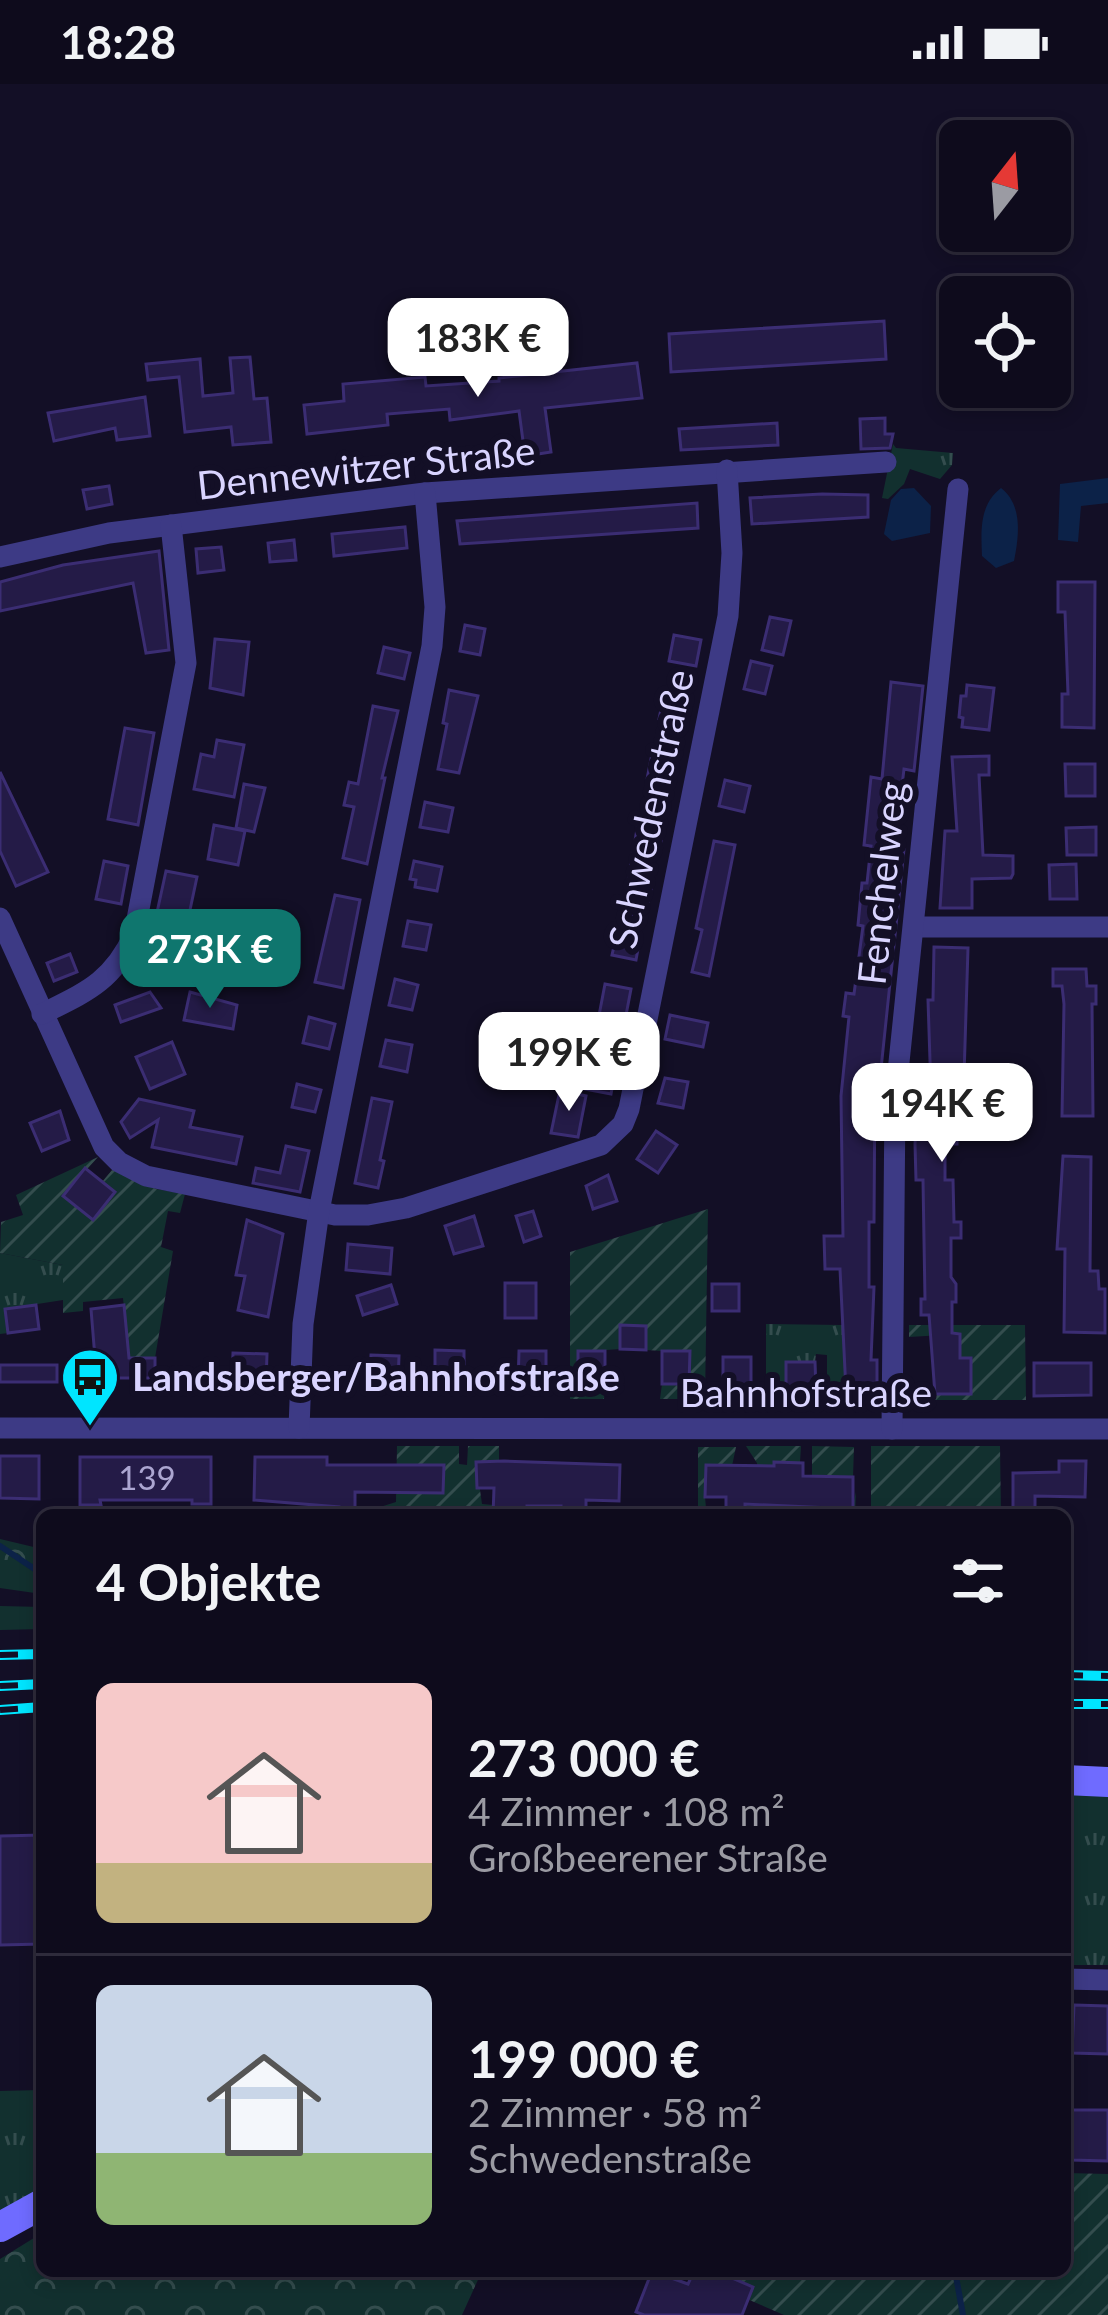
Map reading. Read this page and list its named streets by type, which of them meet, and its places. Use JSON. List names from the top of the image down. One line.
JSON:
{"streets":{"street":["Dennewitzer Straße","Schwedenstraße","Fenchelweg","Bahnhofstraße"]},"crossings":[["Dennewitzer Straße","Schwedenstraße"],["Fenchelweg","Bahnhofstraße"]],"places":{"bus stop":["Landsberger/Bahnhofstraße"]},"house_numbers":["139"],"north":"top","page":{"status":"18:28","price":["183K €","273K €","199K €","194K €"],"heading":"4 Objekte","list":[{"name":"273 000 €","note":"4 Zimmer · 108 m² · Großbeerener Straße"},{"name":"199 000 €","note":"2 Zimmer · 58 m² · Schwedenstraße"}]}}
